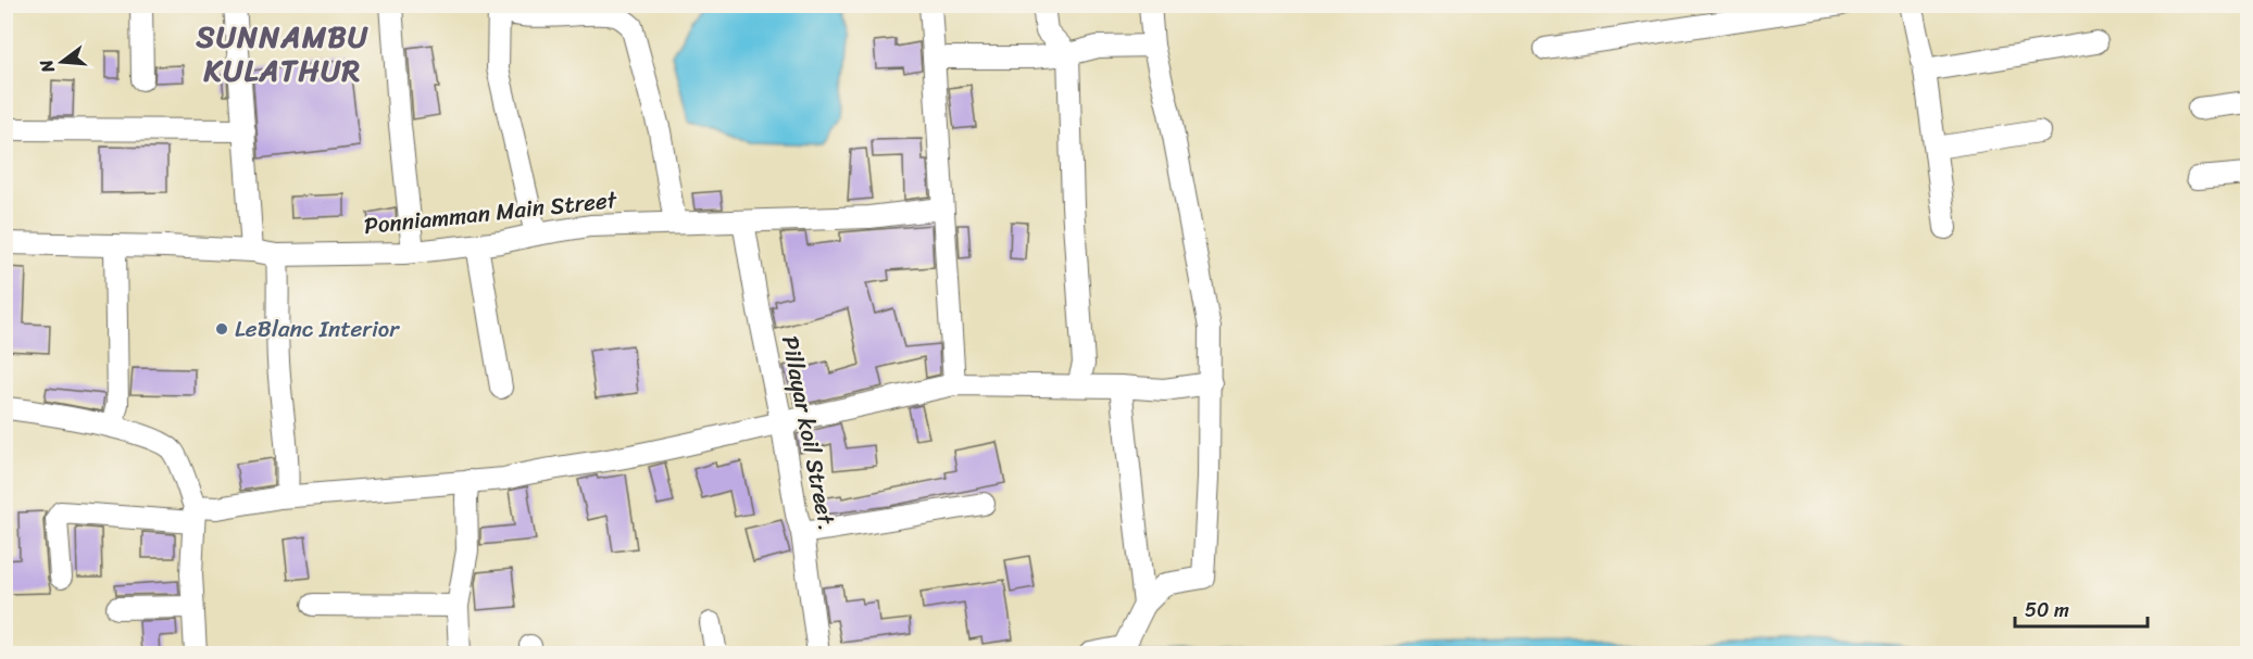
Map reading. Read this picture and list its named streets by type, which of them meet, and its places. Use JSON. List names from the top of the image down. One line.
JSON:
{"streets":{"street":["Ponniamman Main Street","Pillayar koil Street."]},"crossings":[["Ponniamman Main Street","Pillayar koil Street."]],"districts":["SUNNAMBU KULATHUR"],"places":["LeBlanc Interior"],"scale_bar":"50 m","north":"left"}
